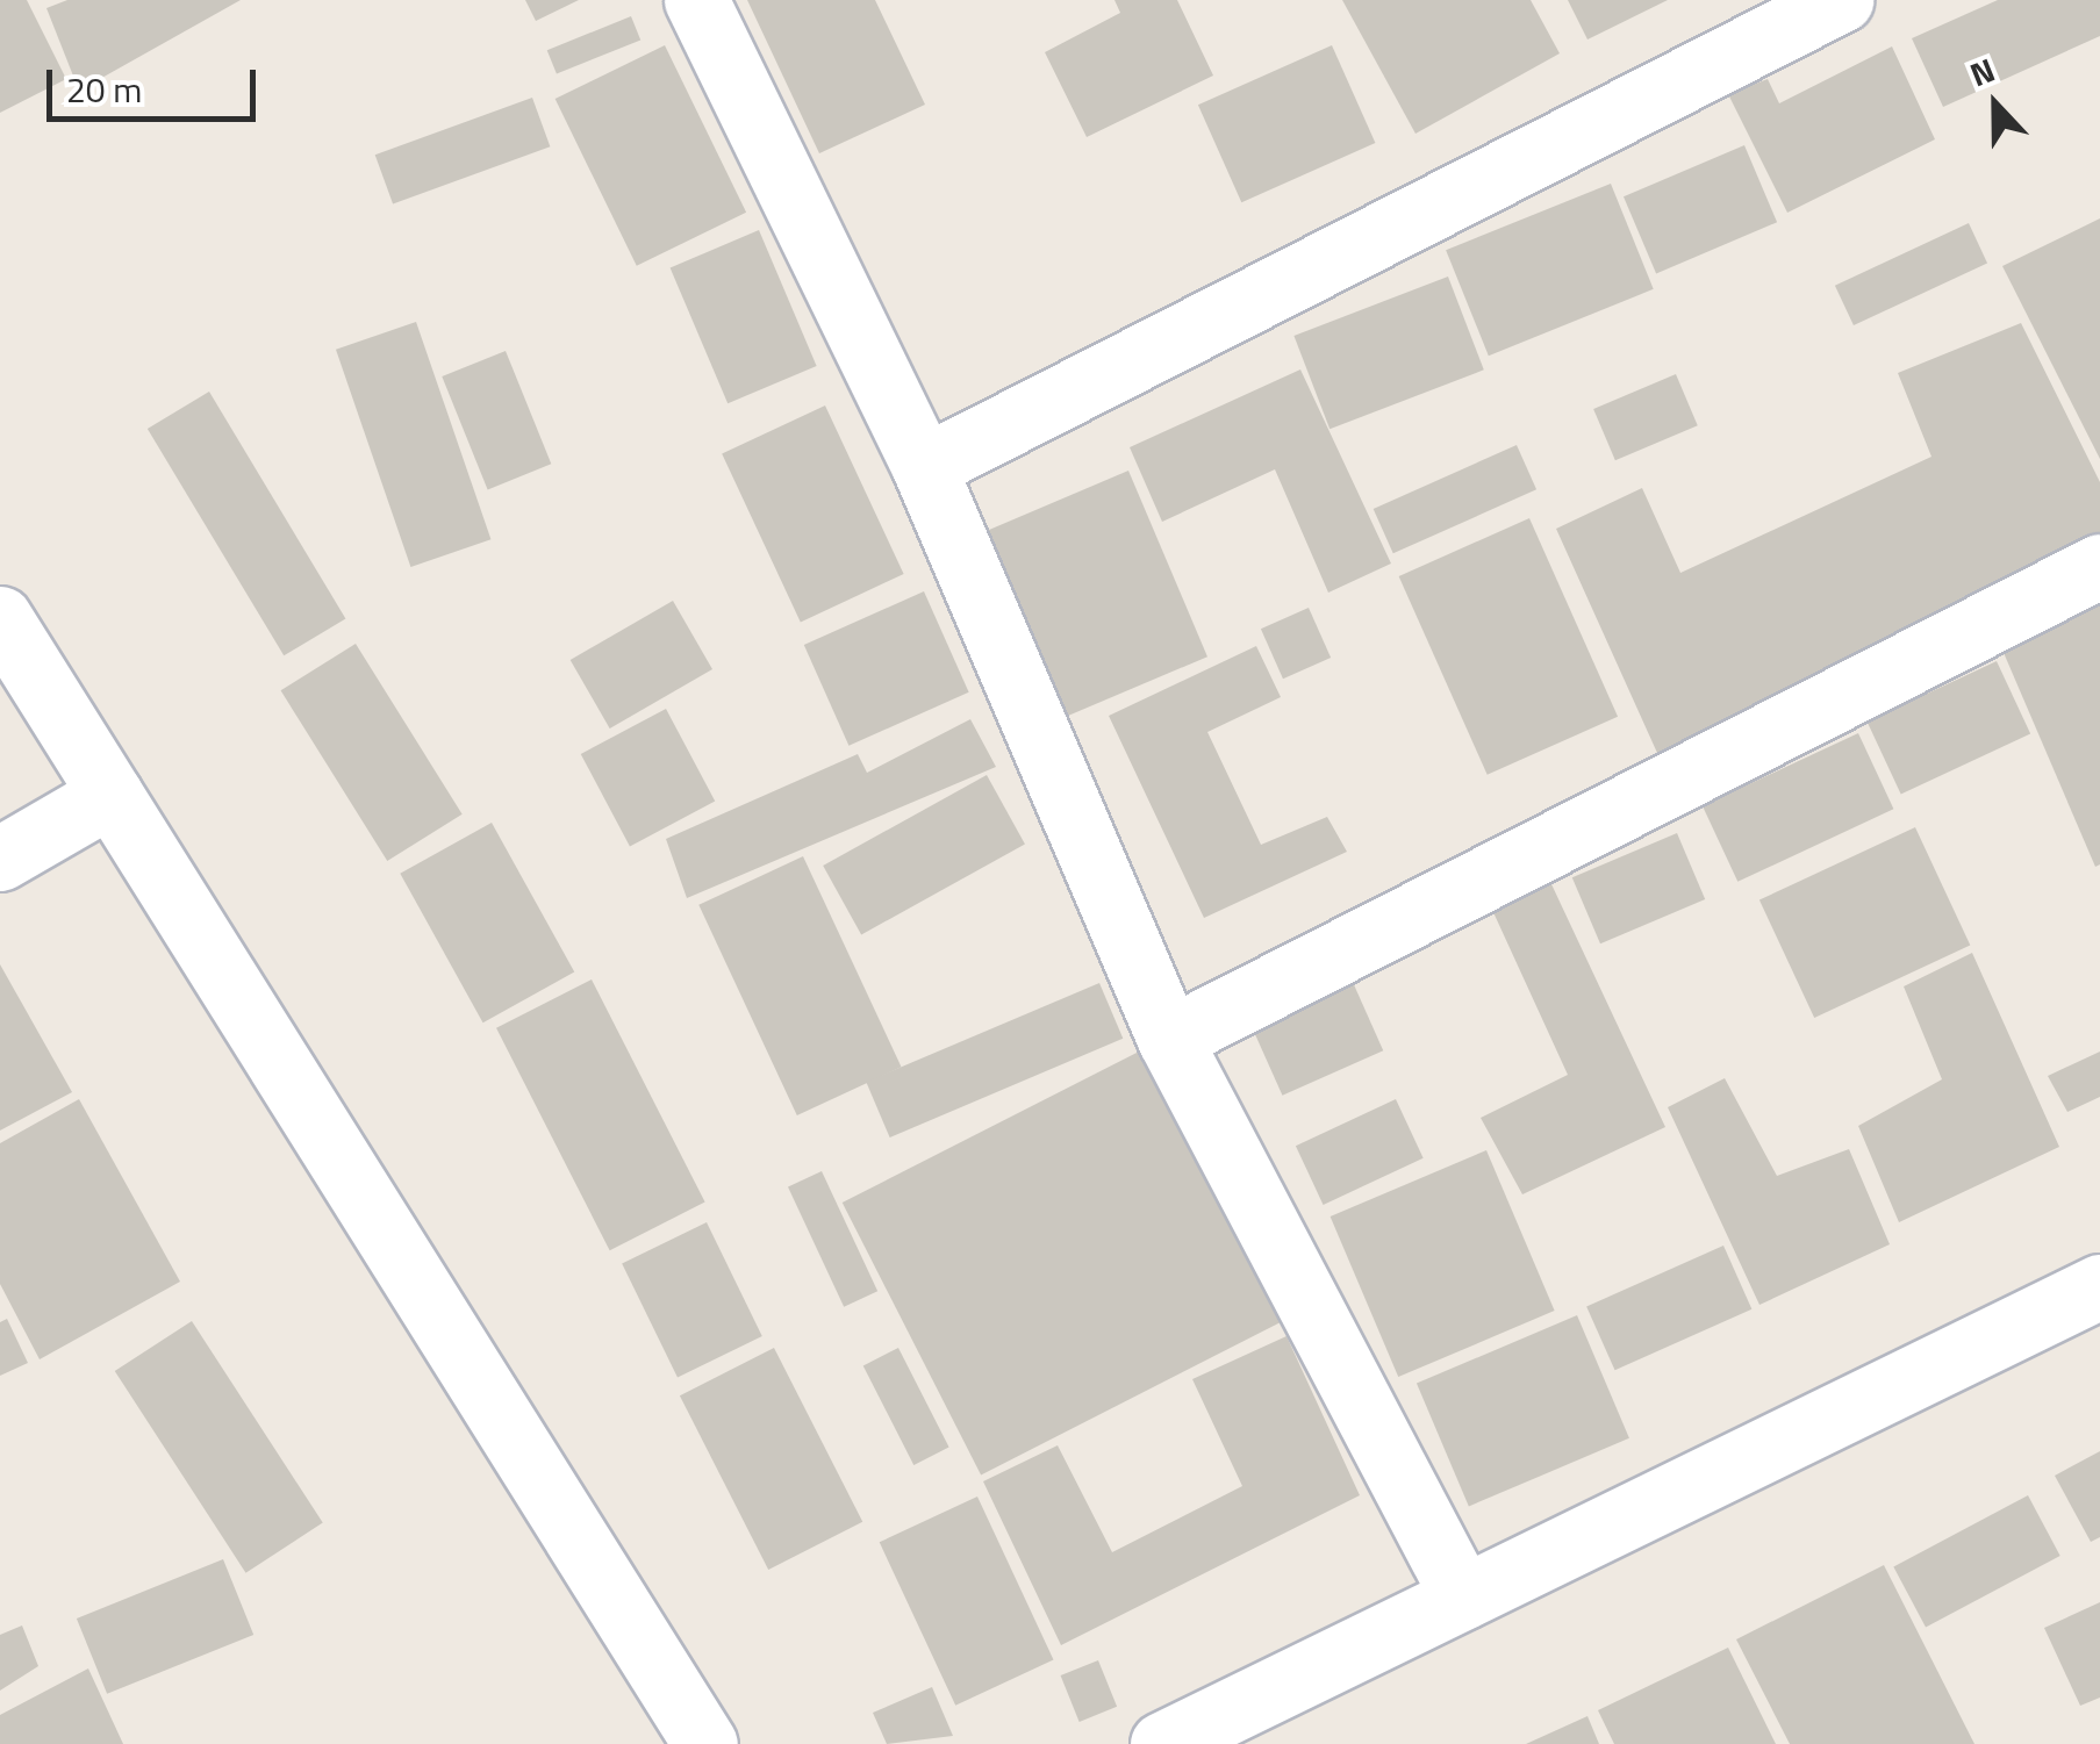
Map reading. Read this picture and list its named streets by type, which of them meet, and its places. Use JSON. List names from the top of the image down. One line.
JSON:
{"scale_bar":"20 m","north":"top"}
